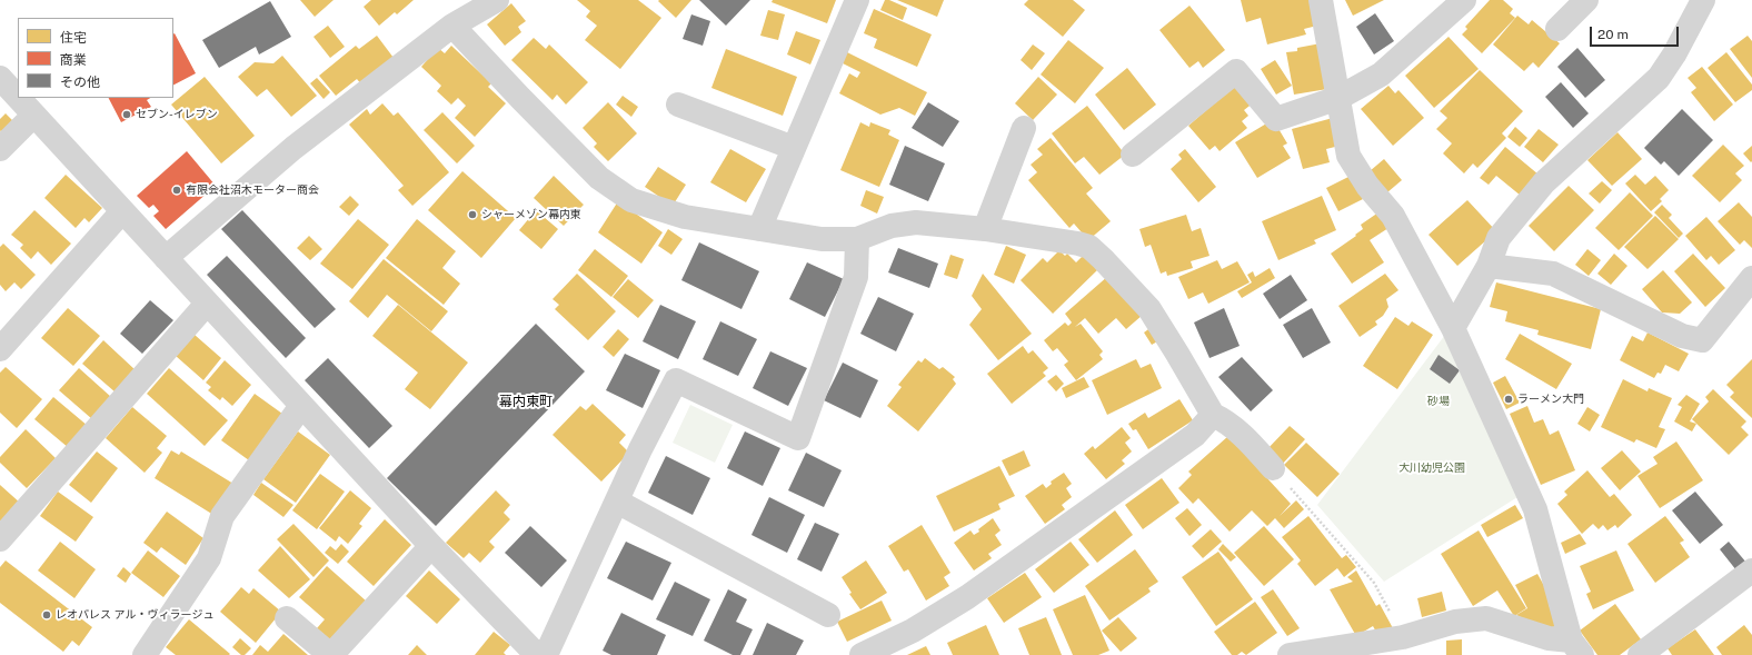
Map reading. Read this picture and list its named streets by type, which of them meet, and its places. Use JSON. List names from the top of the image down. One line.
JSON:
{"districts":["幕内東町"],"parks":["砂場","大川幼児公園"],"places":["セブン-イレブン","有限会社沼木モーター商会","シャーメゾン幕内東","ラーメン大門","レオパレス アル・ヴィラージュ"],"legend":["住宅","商業","その他"],"scale_bar":"20 m"}
